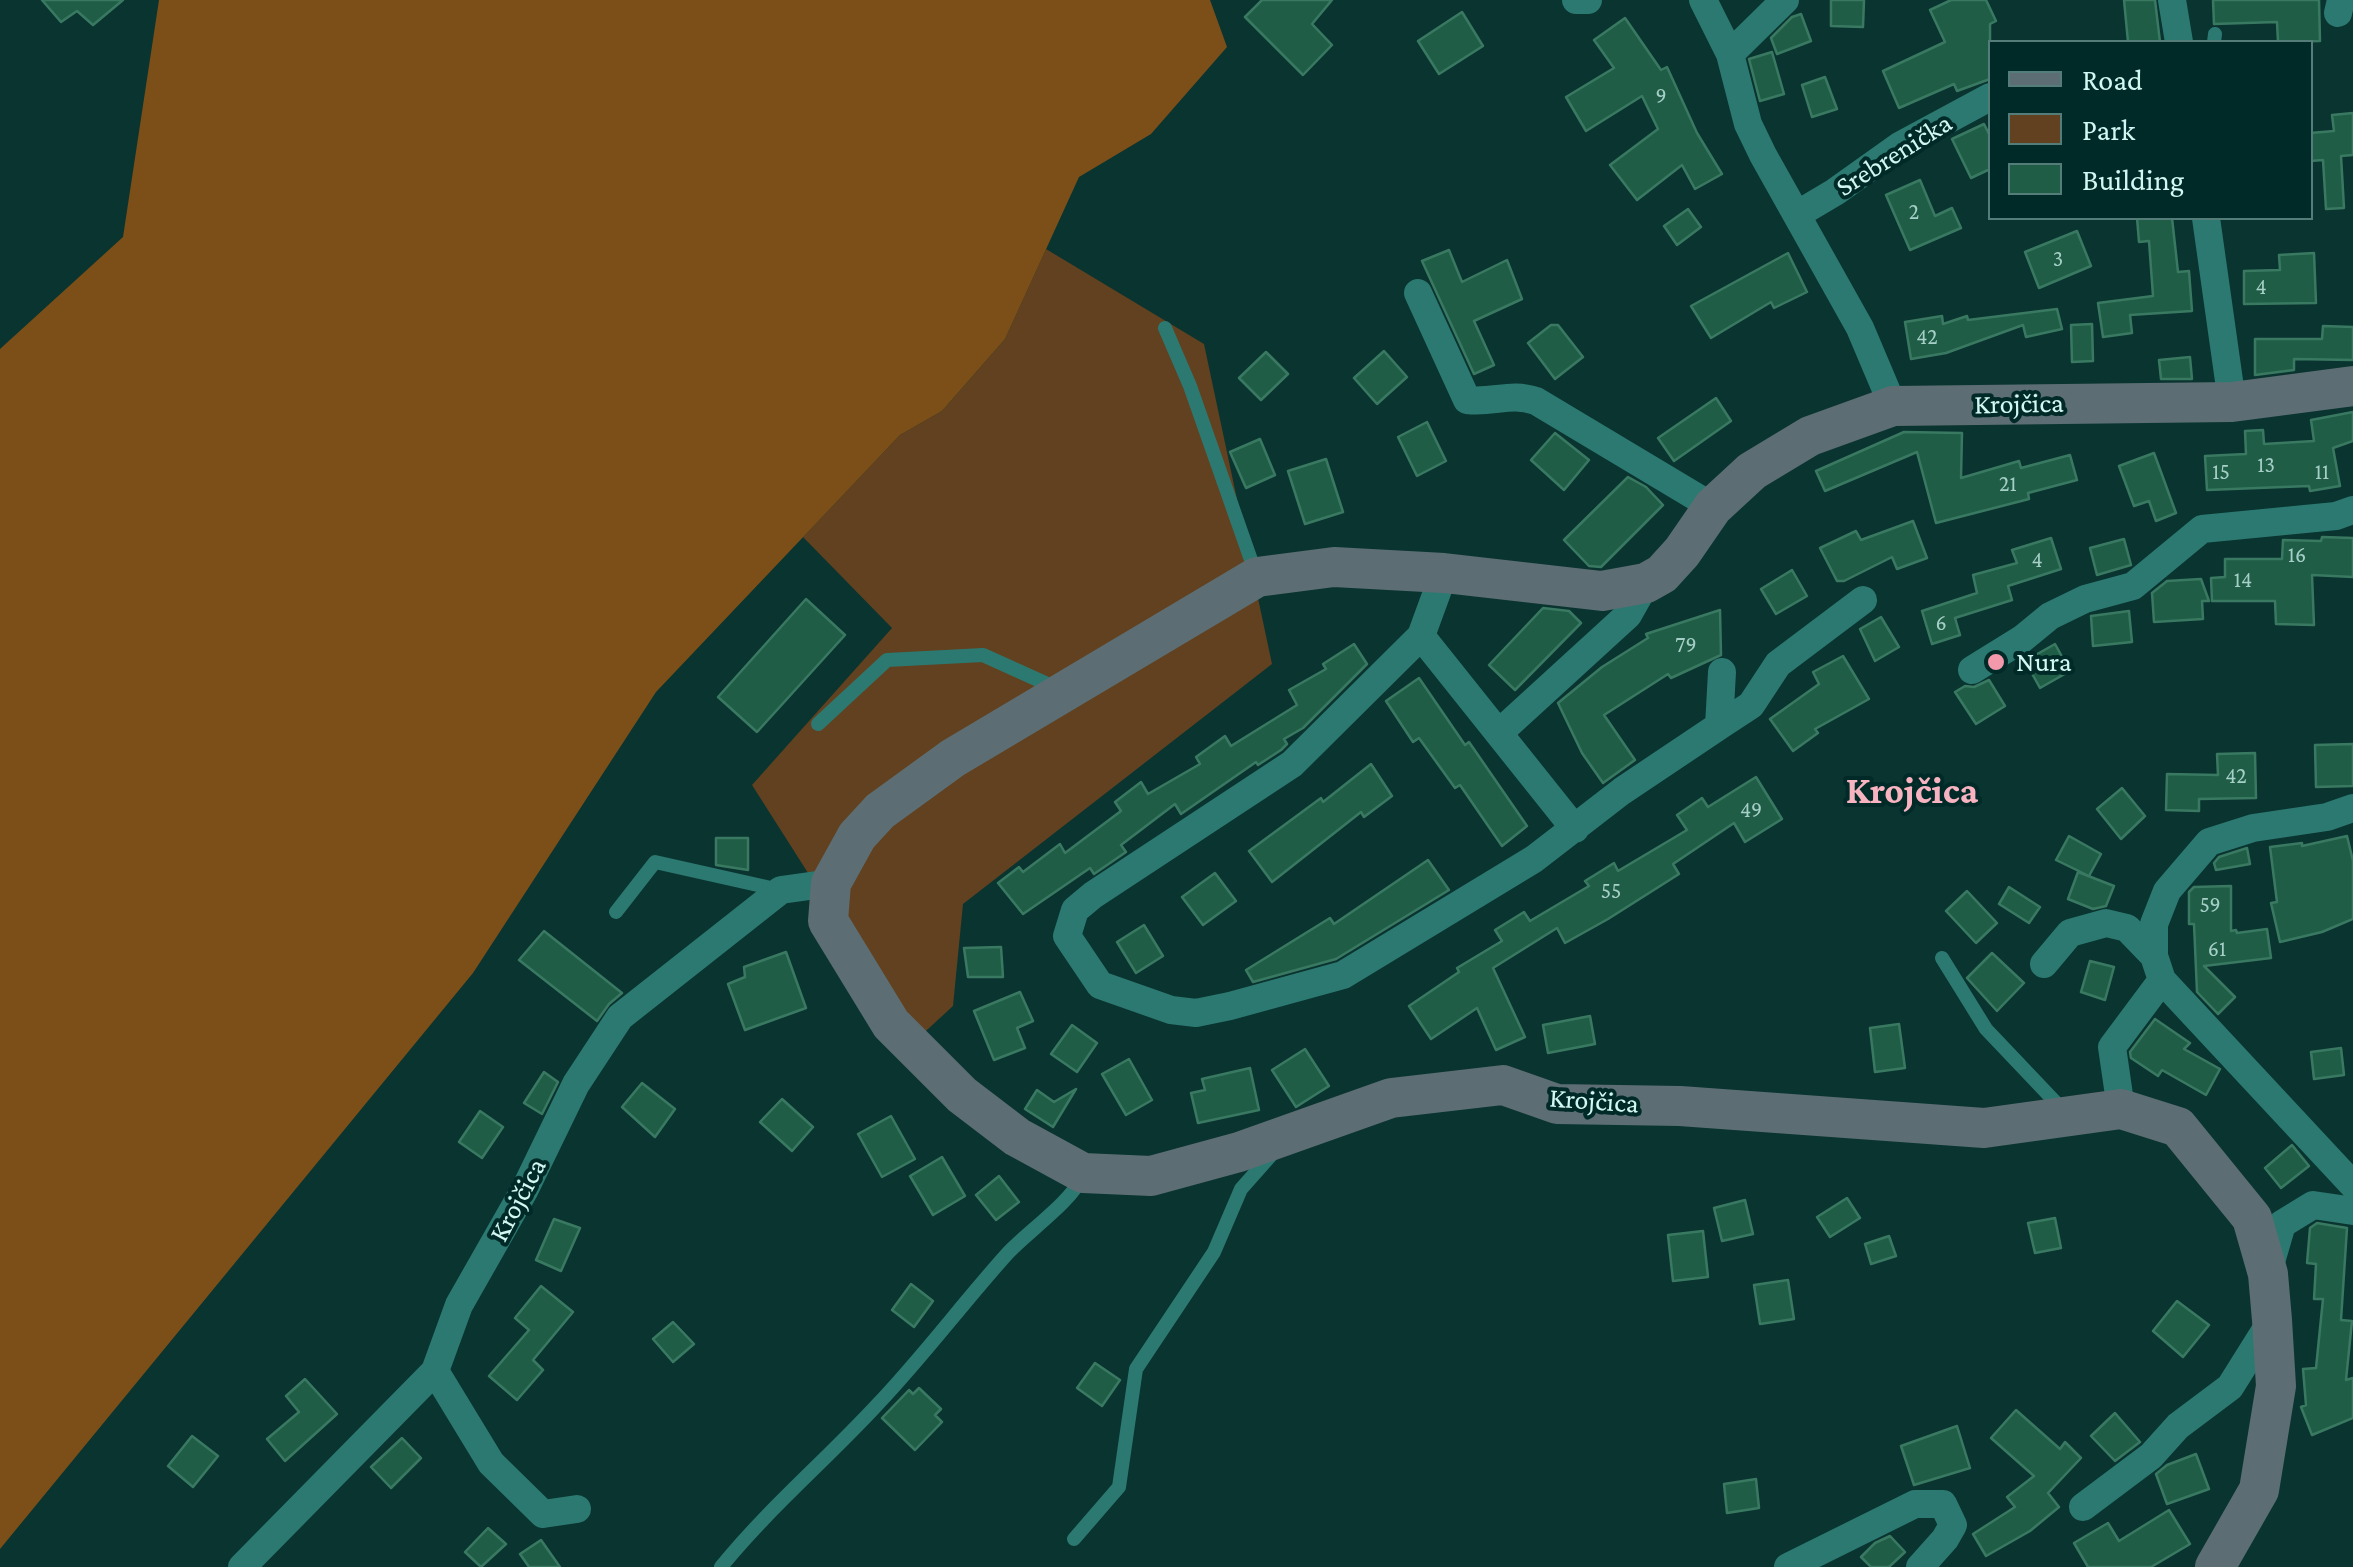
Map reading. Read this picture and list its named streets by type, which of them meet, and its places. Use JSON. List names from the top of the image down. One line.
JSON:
{"streets":{"main road":["Krojčica"],"street":["Srebrenička"]},"districts":["Krojčica"],"places":["Nura"],"house_numbers":["9","2","3","4","42","13","15","11","21","16","4","14","6","79","42","49","55","59","61"],"legend":["Road","Park","Building"]}
